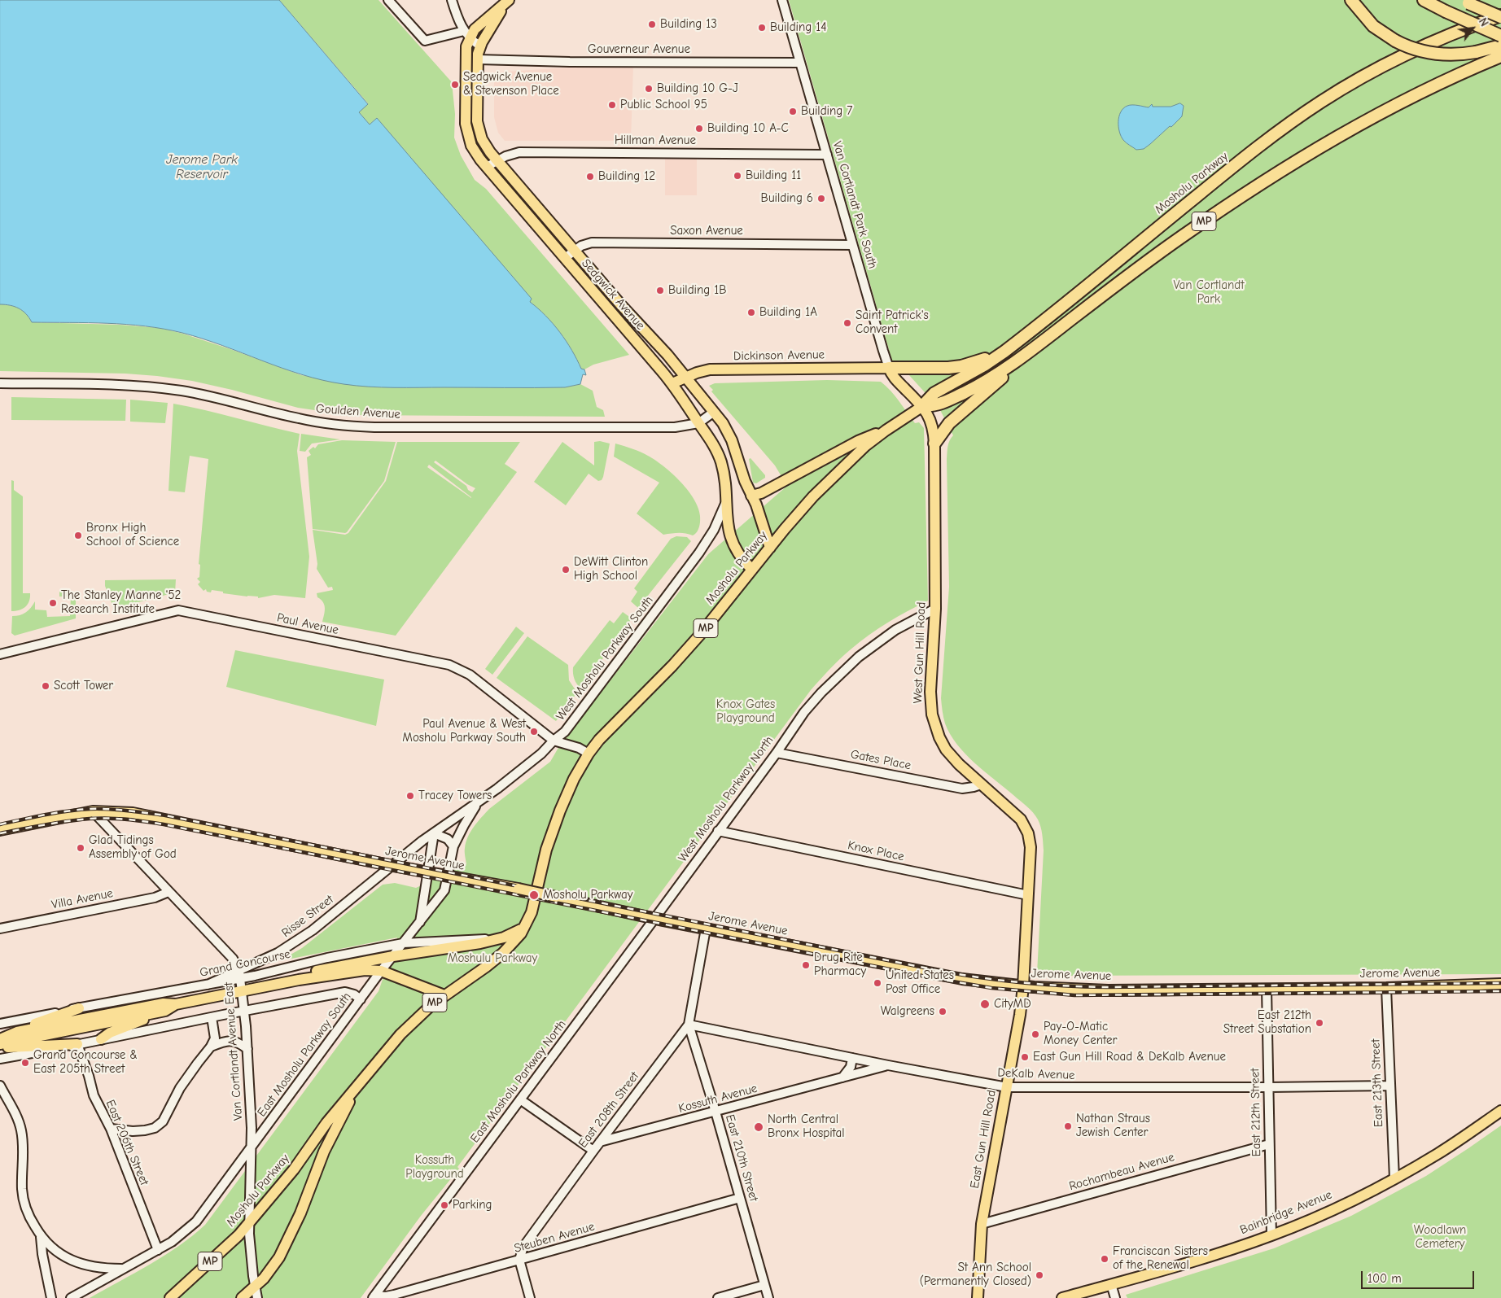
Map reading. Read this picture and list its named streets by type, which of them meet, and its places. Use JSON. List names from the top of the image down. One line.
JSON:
{"streets":{"highway":["Mosholu Parkway","MP"],"main road":["Van Cortlandt Park South","Sedgwick Avenue","Dickinson Avenue","West Gun Hill Road","Jerome Avenue","Grand Concourse","East Gun Hill Road","Bainbridge Avenue"],"street":["Gouverneur Avenue","Hillman Avenue","Saxon Avenue","Goulden Avenue","Paul Avenue","West Mosholu Parkway South","Gates Place","West Mosholu Parkway North","Knox Place","Villa Avenue","Risse Street","Van Cortlandt Avenue East","East Mosholu Parkway South","DeKalb Avenue","East Mosholu Parkway North","East 213th Street","Kossuth Avenue","East 208th Street","East 212th Street","East 206th Street","East 210th Street","Rochambeau Avenue","Steuben Avenue"]},"crossings":[["Gouverneur Avenue","Van Cortlandt Park South"],["Gouverneur Avenue","Sedgwick Avenue"],["Hillman Avenue","Van Cortlandt Park South"],["Hillman Avenue","Sedgwick Avenue"],["Mosholu Parkway","Van Cortlandt Park South"],["Mosholu Parkway","Sedgwick Avenue"],["Mosholu Parkway","Paul Avenue"],["Mosholu Parkway","West Gun Hill Road"],["Mosholu Parkway","Grand Concourse"],["Mosholu Parkway","Van Cortlandt Avenue East"],["Van Cortlandt Park South","Saxon Avenue"],["Van Cortlandt Park South","Dickinson Avenue"],["Van Cortlandt Park South","West Gun Hill Road"],["Saxon Avenue","Sedgwick Avenue"],["Sedgwick Avenue","Dickinson Avenue"],["Sedgwick Avenue","Goulden Avenue"],["Sedgwick Avenue","West Mosholu Parkway South"],["Paul Avenue","West Mosholu Parkway South"],["West Gun Hill Road","Gates Place"],["West Gun Hill Road","West Mosholu Parkway North"],["West Gun Hill Road","Knox Place"],["West Gun Hill Road","Jerome Avenue"],["West Gun Hill Road","East Gun Hill Road"],["West Mosholu Parkway South","Jerome Avenue"],["West Mosholu Parkway South","Risse Street"],["West Mosholu Parkway South","East Mosholu Parkway South"],["Gates Place","West Mosholu Parkway North"],["West Mosholu Parkway North","Knox Place"],["West Mosholu Parkway North","Jerome Avenue"],["West Mosholu Parkway North","East Mosholu Parkway North"],["Jerome Avenue","Risse Street"],["Jerome Avenue","Van Cortlandt Avenue East"],["Jerome Avenue","East Mosholu Parkway South"],["Jerome Avenue","East Mosholu Parkway North"],["Jerome Avenue","East 213th Street"],["Jerome Avenue","East 208th Street"],["Jerome Avenue","East 212th Street"],["Jerome Avenue","East Gun Hill Road"],["Villa Avenue","Van Cortlandt Avenue East"],["Risse Street","Grand Concourse"],["Risse Street","Van Cortlandt Avenue East"],["Grand Concourse","Van Cortlandt Avenue East"],["Grand Concourse","East Mosholu Parkway South"],["Van Cortlandt Avenue East","East Mosholu Parkway South"],["East Mosholu Parkway South","East 206th Street"],["DeKalb Avenue","East 213th Street"],["DeKalb Avenue","Kossuth Avenue"],["DeKalb Avenue","East 208th Street"],["DeKalb Avenue","East 212th Street"],["DeKalb Avenue","East Gun Hill Road"],["DeKalb Avenue","East 210th Street"],["East Mosholu Parkway North","Steuben Avenue"],["East 213th Street","Bainbridge Avenue"],["Kossuth Avenue","East 208th Street"],["Kossuth Avenue","East 210th Street"],["East 208th Street","East 210th Street"],["East 208th Street","Steuben Avenue"],["East 212th Street","Rochambeau Avenue"],["East 212th Street","Bainbridge Avenue"],["East Gun Hill Road","Rochambeau Avenue"],["East 210th Street","Steuben Avenue"]],"water":["Jerome Park Reservoir"],"parks":["Van Cortlandt Park","Knox Gates Playground","Moshulu Parkway","Kossuth Playground","Woodlawn Cemetery"],"places":["Building 13","Building 14","Sedgwick Avenue & Stevenson Place","Building 10 G-J","Public School 95","Building 7","Building 10 A-C","Building 11","Building 12","Building 6","Building 1B","Building 1A","Saint Patrick's Convent","Bronx High School of Science","DeWitt Clinton High School","The Stanley Manne '52 Research Institute","Scott Tower","Paul Avenue & West Mosholu Parkway South","Tracey Towers","Glad Tidings Assembly of God","Mosholu Parkway","Drug Rite Pharmacy","United States Post Office","CityMD","Walgreens","East 212th Street Substation","Pay-O-Matic Money Center","East Gun Hill Road & DeKalb Avenue","Grand Concourse & East 205th Street","Nathan Straus Jewish Center","North Central Bronx Hospital","Parking","Franciscan Sisters of the Renewal","St Ann School (Permanently Closed)"],"scale_bar":"100 m","north":"top right"}
